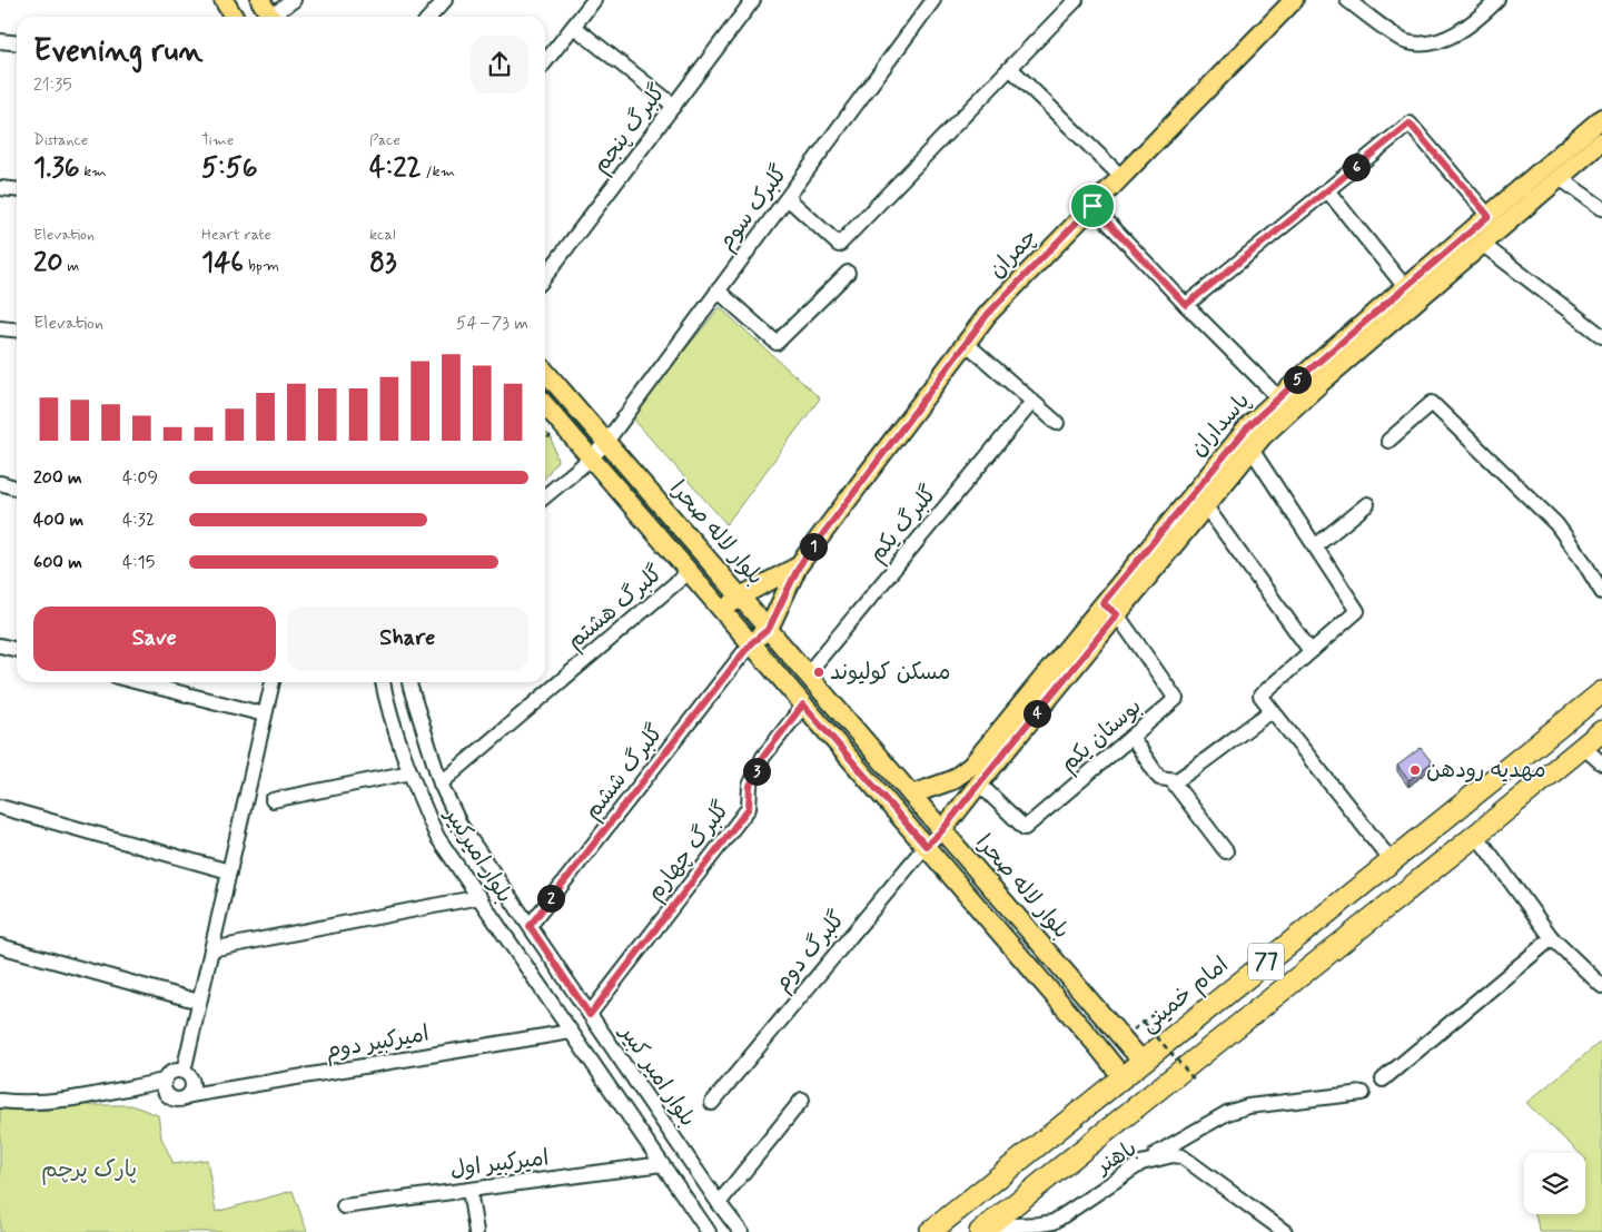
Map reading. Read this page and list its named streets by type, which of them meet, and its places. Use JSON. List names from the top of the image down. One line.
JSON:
{"streets":{"highway":["77","امام خمینی"],"main road":["چمران","پاسداران","بلوار لاله صحرا"],"street":["گلبرگ پنجم","گلبرک سوم","گلبرگ یکم","گلبرگ هشتم","بوستان یکم","گلبرگ ششم","گلبرگ چهارم","بلوار امیرکبیر","گلبرگ دوم","امیرکبیر دوم","بلوار امیر کبیر","باهنر","امیرکبیر اول"]},"crossings":[["گلبرک سوم","بلوار لاله صحرا"],["چمران","بلوار لاله صحرا"],["چمران","گلبرگ ششم"],["پاسداران","بلوار لاله صحرا"],["پاسداران","بوستان یکم"],["پاسداران","گلبرگ دوم"],["گلبرگ یکم","بلوار لاله صحرا"],["بلوار لاله صحرا","گلبرگ هشتم"],["بلوار لاله صحرا","گلبرگ ششم"],["بلوار لاله صحرا","گلبرگ چهارم"],["بلوار لاله صحرا","گلبرگ دوم"],["بلوار لاله صحرا","امام خمینی"],["گلبرگ هشتم","بلوار امیر کبیر"],["گلبرگ ششم","بلوار امیر کبیر"],["گلبرگ چهارم","بلوار امیر کبیر"],["بلوار امیرکبیر","امیرکبیر دوم"],["بلوار امیرکبیر","امیرکبیر اول"],["77","باهنر"]],"parks":["پارک پرچم"],"places":["مسکن کولیوند","مهدیه رودهن"],"page":{"heading":["Evening run","21:35"],"stats":[["Distance","1.36 km"],["Time","5:56"],["Pace","4:22 /km"],["Elevation","20 m"],["Heart rate","146 bpm"],["kcal","83"]],"pins":["6","5","1","4","3","2"],"chart":["Elevation","54–73 m"],"list":[{"name":"200 m","note":"4:09"},{"name":"400 m","note":"4:32"},{"name":"600 m","note":"4:15"}],"buttons":["Save","Share"]}}
